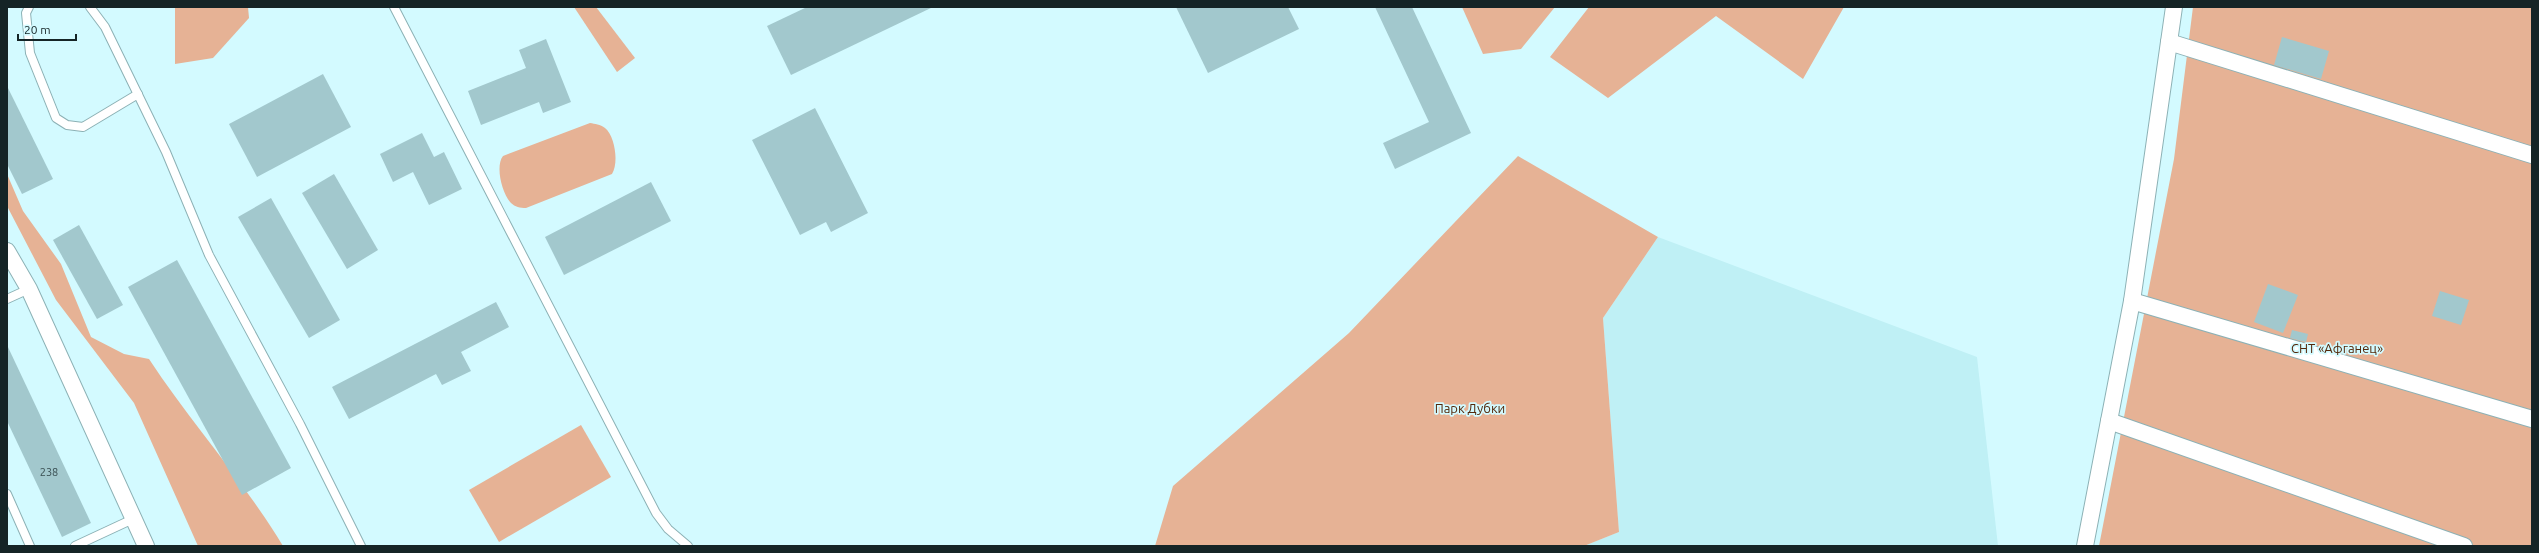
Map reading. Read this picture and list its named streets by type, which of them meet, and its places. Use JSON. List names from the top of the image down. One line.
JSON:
{"parks":["СНТ «Афганец»","Парк Дубки"],"house_numbers":["238"],"scale_bar":"20 m"}
